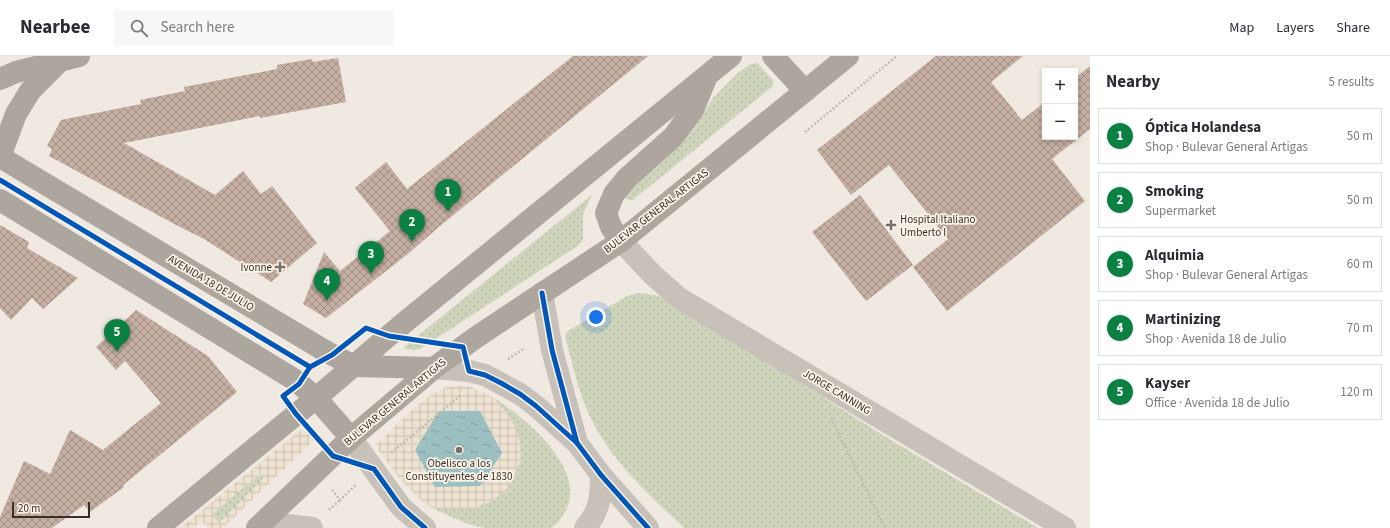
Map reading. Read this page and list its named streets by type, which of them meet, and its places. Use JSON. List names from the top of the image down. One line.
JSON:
{"streets":{"main road":["BULEVAR GENERAL ARTIGAS","AVENIDA 18 DE JULIO"],"street":["JORGE CANNING"]},"crossings":[["BULEVAR GENERAL ARTIGAS","AVENIDA 18 DE JULIO"],["BULEVAR GENERAL ARTIGAS","JORGE CANNING"]],"places":{"health":["Hospital Italiano Umberto I","Ivonne"],"other":["Obelisco a los Constituyentes de 1830"]},"scale_bar":"20 m","page":{"header":"Nearbee","search":"Search here","nav":["Map","Layers","Share"],"heading":["Nearby","5 results"],"map_buttons":["+","−"],"list":[{"mark":"1","name":"Óptica Holandesa","note":"Shop · Bulevar General Artigas","value":"50 m"},{"mark":"2","name":"Smoking","note":"Supermarket","value":"50 m"},{"mark":"3","name":"Alquimia","note":"Shop · Bulevar General Artigas","value":"60 m"},{"mark":"4","name":"Martinizing","note":"Shop · Avenida 18 de Julio","value":"70 m"},{"mark":"5","name":"Kayser","note":"Office · Avenida 18 de Julio","value":"120 m"}],"pins":["1","2","3","4","5"],"scale":"20 m"}}
